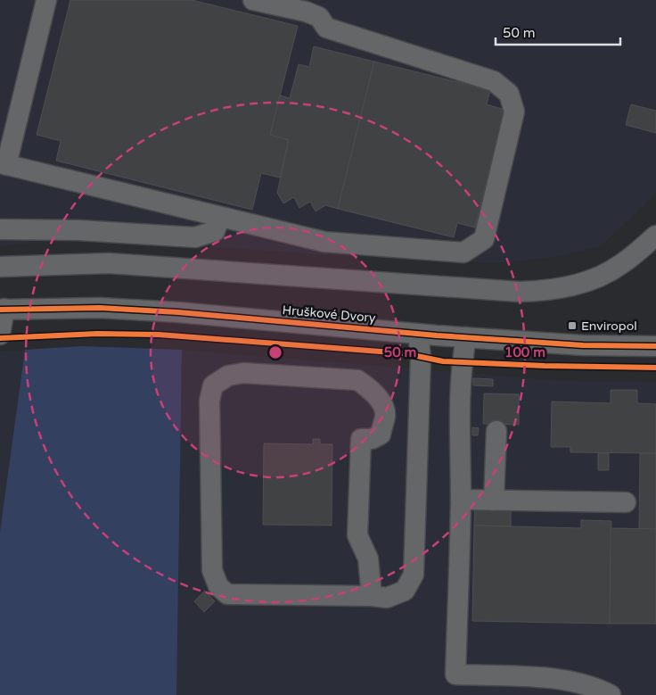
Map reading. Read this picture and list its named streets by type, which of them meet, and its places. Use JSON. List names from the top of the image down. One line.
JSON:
{"streets":{"street":["Hruškové Dvory"]},"places":{"transit":["Enviropol"]},"scale_bar":"50 m","rings":["50 m","100 m"]}
